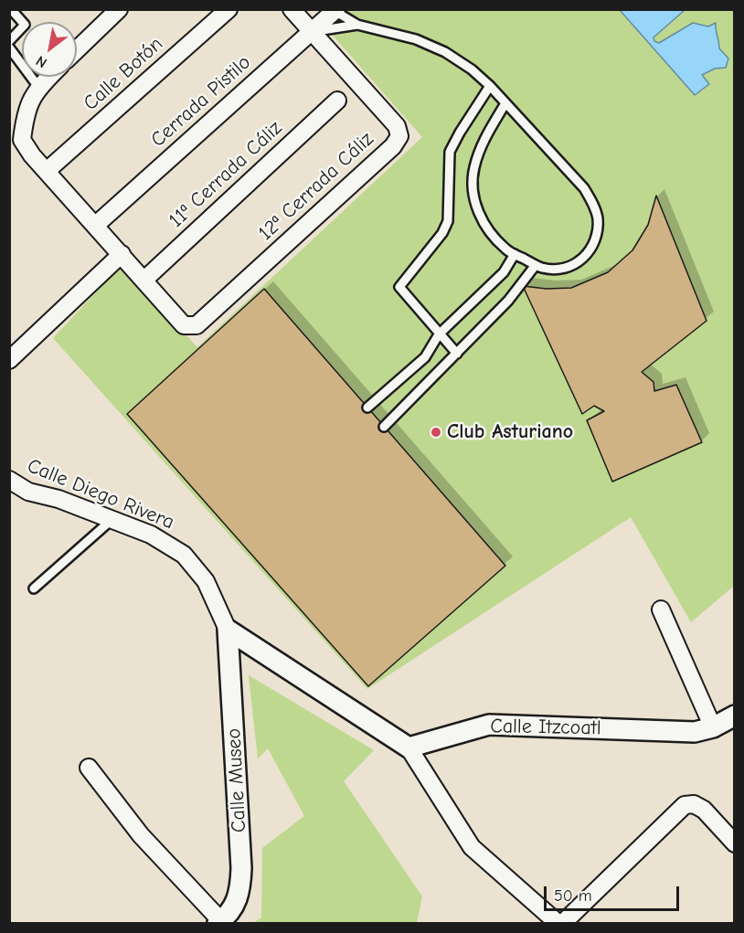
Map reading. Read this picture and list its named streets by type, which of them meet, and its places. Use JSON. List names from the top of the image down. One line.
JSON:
{"streets":{"street":["Calle Botón","Cerrada Pistilo","11ª Cerrada Cáliz","12ª Cerrada Cáliz","Calle Diego Rivera","Calle Itzcoatl","Calle Museo"]},"crossings":[["Cerrada Pistilo","12ª Cerrada Cáliz"],["11ª Cerrada Cáliz","12ª Cerrada Cáliz"],["Calle Diego Rivera","Calle Museo"]],"places":["Club Asturiano"],"scale_bar":"50 m","north":"bottom left"}
